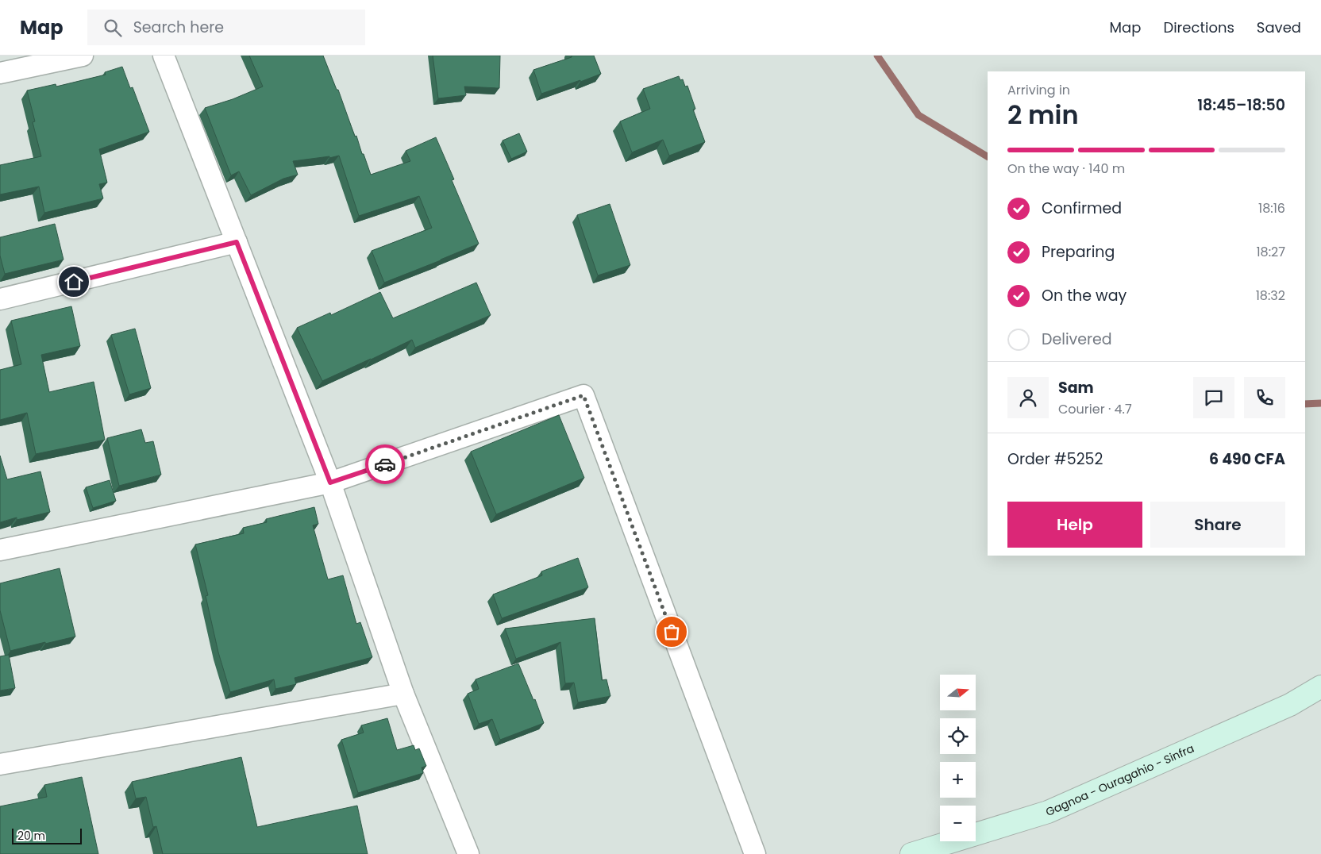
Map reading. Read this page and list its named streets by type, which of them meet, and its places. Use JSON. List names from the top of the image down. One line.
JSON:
{"streets":{"main road":["Gagnoa - Ouragahio - Sinfra"]},"scale_bar":"20 m","north":"right","page":{"header":"Map","search":"Search here","nav":["Map","Directions","Saved"],"heading":["2 min","Arriving in","18:45–18:50"],"panel":["Sam","Courier · 4.7","Order #5252","6 490 CFA"],"bar":"On the way · 140 m","list":[["Confirmed","18:16"],["Preparing","18:27"],["On the way","18:32"],"Delivered"],"buttons":["Help","Share"],"map_buttons":["+","−"],"scale":"20 m"}}
